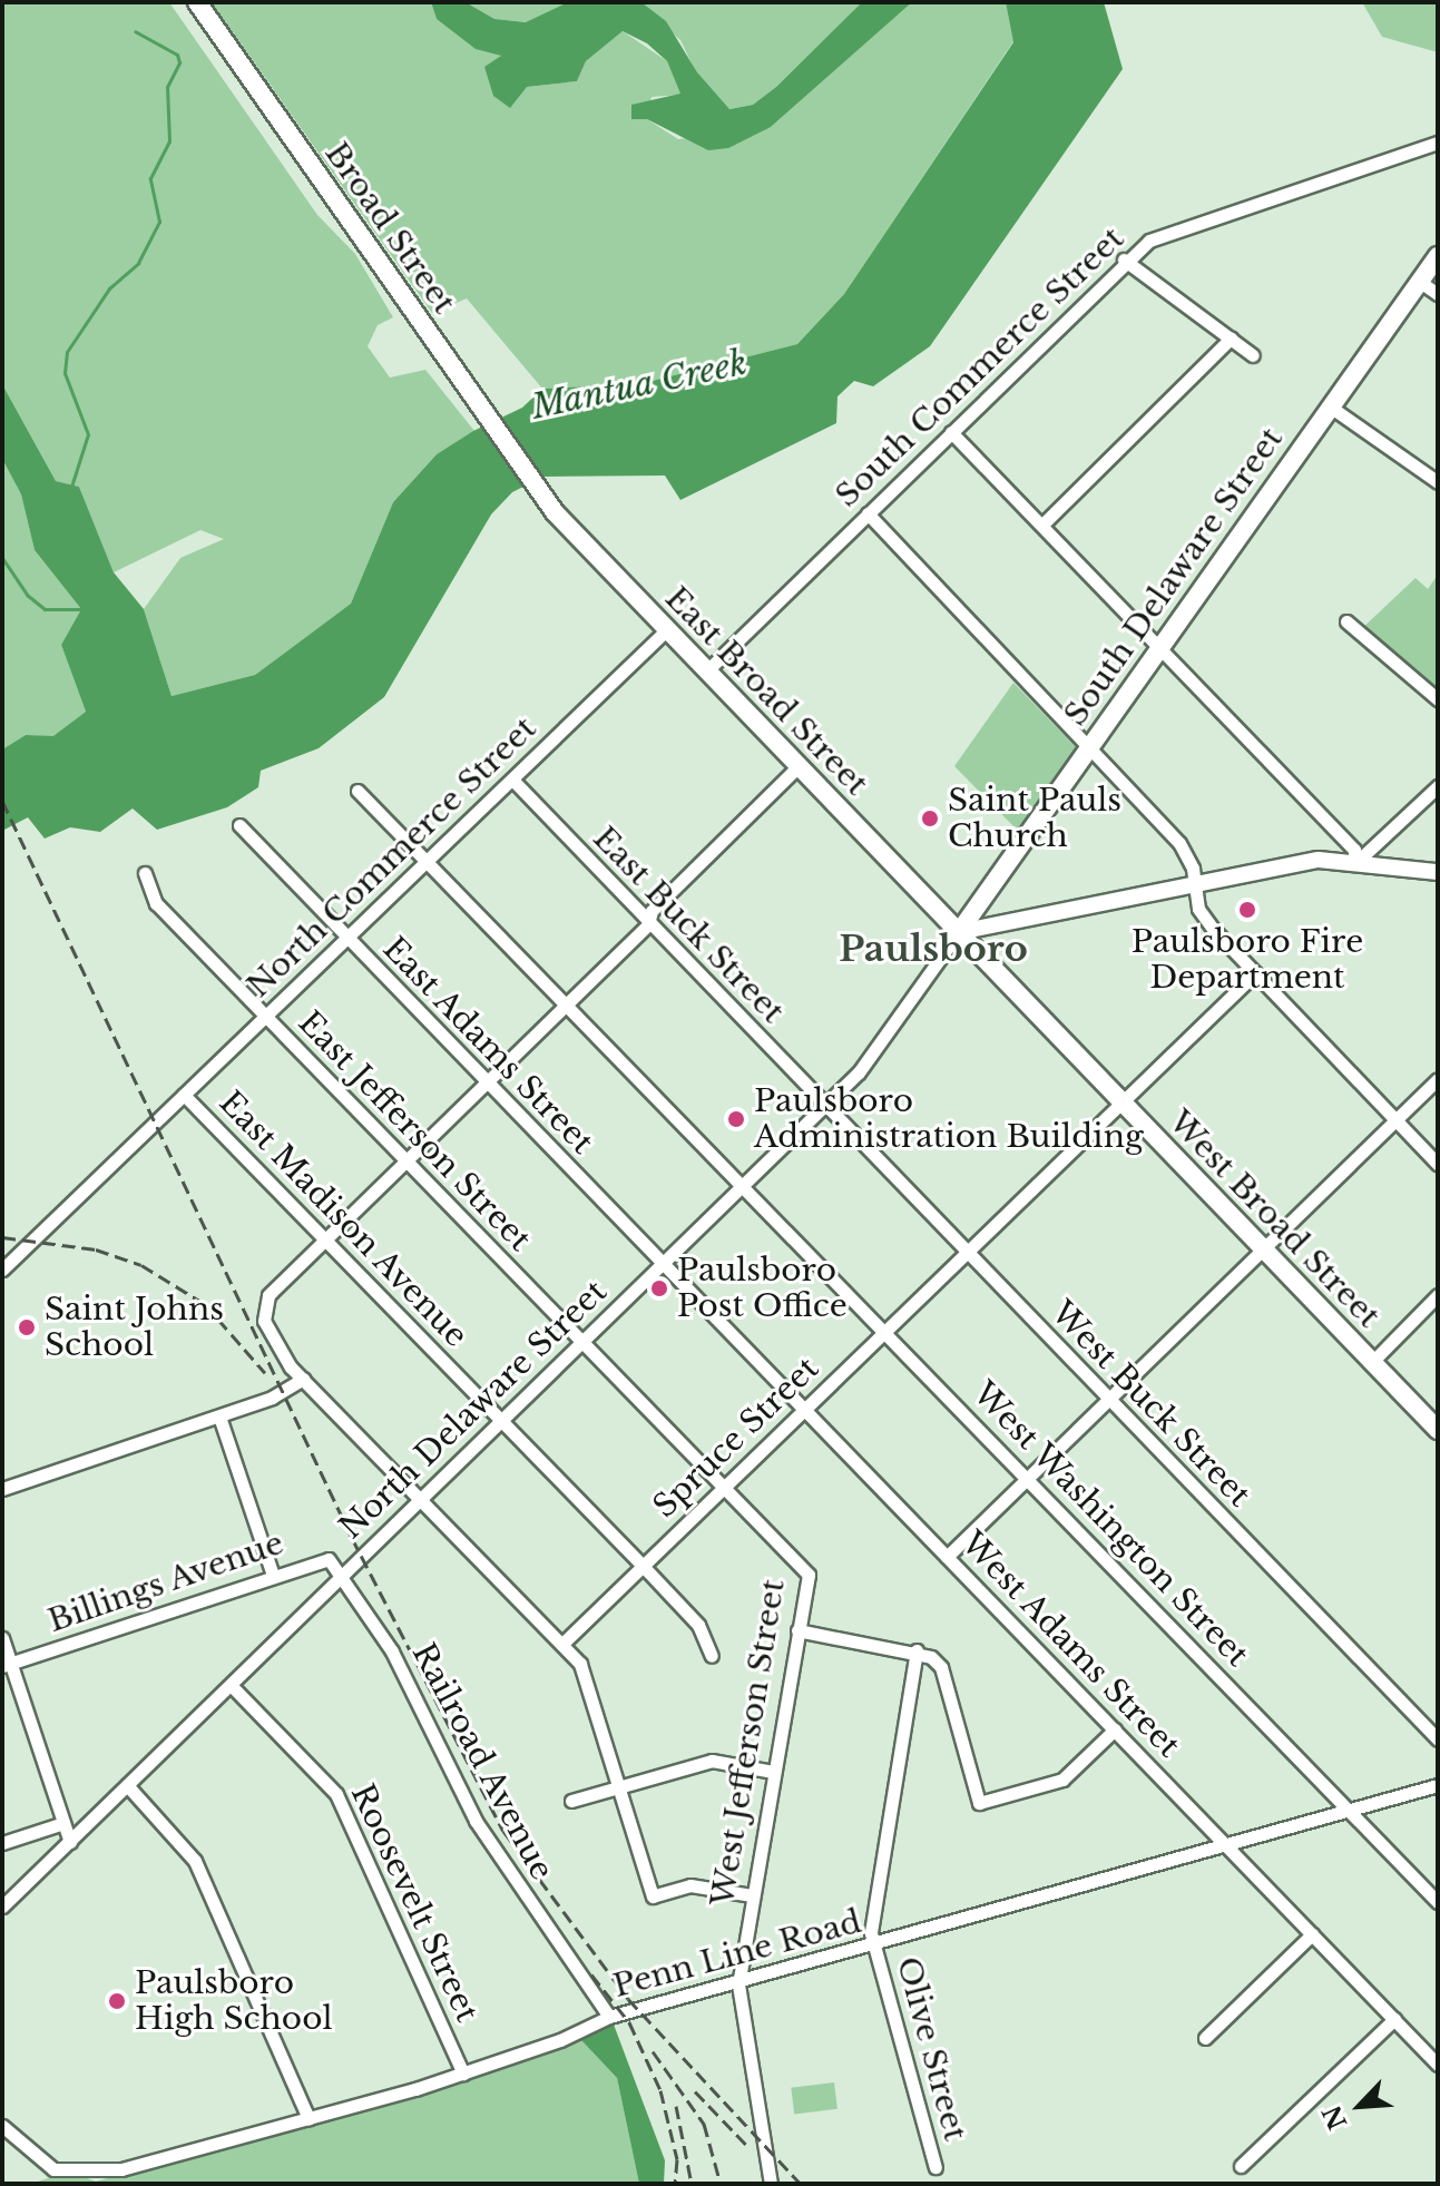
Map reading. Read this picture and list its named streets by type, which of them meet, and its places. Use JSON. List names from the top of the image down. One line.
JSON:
{"streets":{"main road":["Broad Street","South Delaware Street","East Broad Street","West Broad Street"],"street":["South Commerce Street","North Commerce Street","East Buck Street","East Adams Street","East Jefferson Street","East Madison Avenue","West Buck Street","North Delaware Street","Spruce Street","West Washington Street","Billings Avenue","West Adams Street","West Jefferson Street","Railroad Avenue","Roosevelt Street","Penn Line Road","Olive Street"]},"crossings":[["Broad Street","East Broad Street"],["South Commerce Street","East Broad Street"],["South Delaware Street","East Broad Street"],["South Delaware Street","West Broad Street"],["South Delaware Street","North Delaware Street"],["East Broad Street","North Commerce Street"],["East Broad Street","West Broad Street"],["East Broad Street","North Delaware Street"],["North Commerce Street","East Buck Street"],["North Commerce Street","East Adams Street"],["North Commerce Street","East Jefferson Street"],["North Commerce Street","East Madison Avenue"],["North Commerce Street","West Washington Street"],["East Buck Street","West Buck Street"],["East Buck Street","North Delaware Street"],["East Adams Street","North Delaware Street"],["East Adams Street","West Adams Street"],["East Jefferson Street","North Delaware Street"],["East Jefferson Street","West Jefferson Street"],["East Madison Avenue","North Delaware Street"],["East Madison Avenue","Spruce Street"],["West Broad Street","North Delaware Street"],["West Broad Street","Spruce Street"],["West Buck Street","North Delaware Street"],["West Buck Street","Spruce Street"],["North Delaware Street","West Washington Street"],["North Delaware Street","Billings Avenue"],["North Delaware Street","West Adams Street"],["North Delaware Street","West Jefferson Street"],["North Delaware Street","Railroad Avenue"],["North Delaware Street","Roosevelt Street"],["Spruce Street","West Washington Street"],["Spruce Street","West Adams Street"],["Spruce Street","West Jefferson Street"],["West Washington Street","Penn Line Road"],["Billings Avenue","Railroad Avenue"],["West Adams Street","Penn Line Road"],["West Jefferson Street","Penn Line Road"],["Railroad Avenue","Penn Line Road"],["Roosevelt Street","Penn Line Road"],["Penn Line Road","Olive Street"]],"districts":["Paulsboro"],"water":["Mantua Creek"],"places":["Saint Pauls Church","Paulsboro Fire Department","Paulsboro Administration Building","Paulsboro Post Office","Saint Johns School","Paulsboro High School"],"north":"bottom left"}
